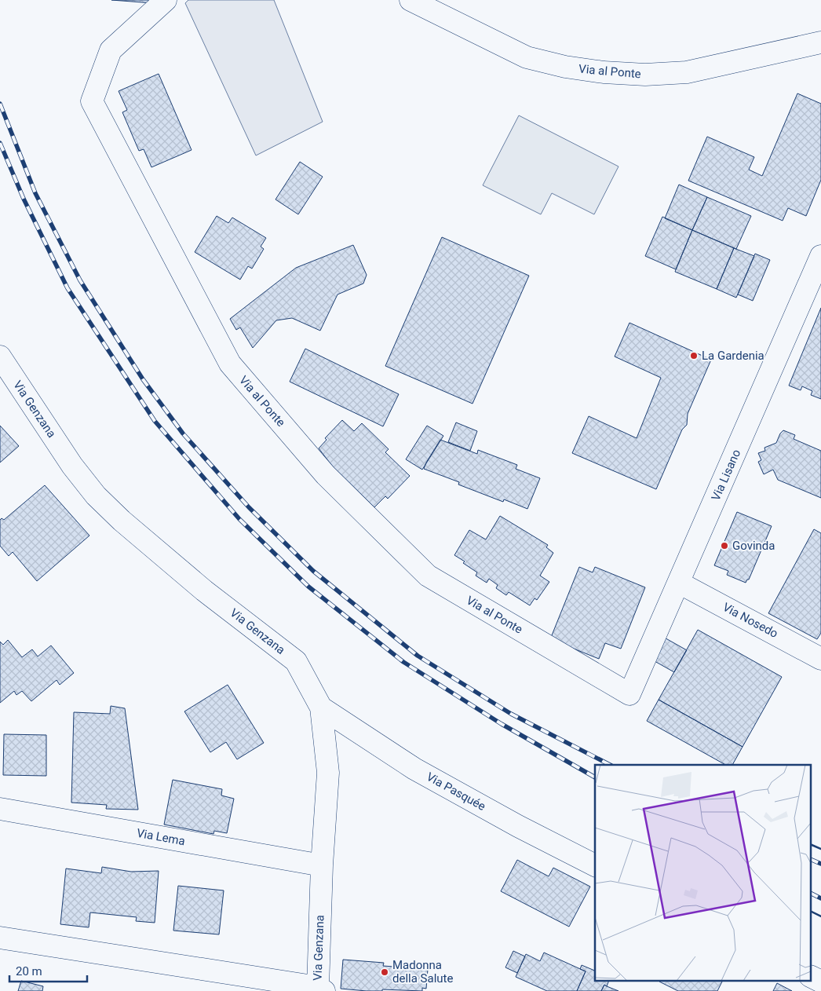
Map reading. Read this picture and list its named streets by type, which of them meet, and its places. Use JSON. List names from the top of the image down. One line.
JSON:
{"streets":{"street":["Via al Ponte","Via Genzana","Via Lisano","Via Nosedo","Via Pasquée","Via Lema"]},"crossings":[["Via al Ponte","Via Lisano"],["Via Genzana","Via Pasquée"],["Via Genzana","Via Lema"],["Via Lisano","Via Nosedo"]],"places":["La Gardenia","Govinda","Madonna della Salute"],"scale_bar":"20 m"}
